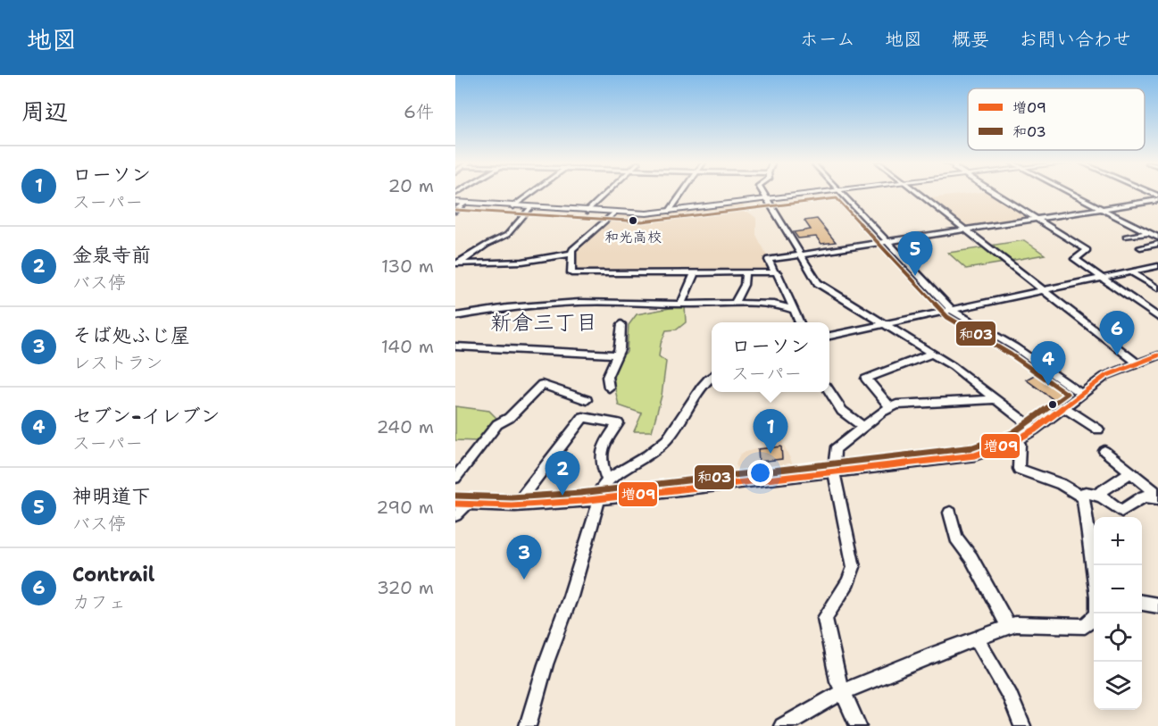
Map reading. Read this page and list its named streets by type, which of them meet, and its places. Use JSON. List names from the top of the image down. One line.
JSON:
{"districts":["新倉三丁目"],"places":["和光高校"],"lines":["transit line 和03","transit line 増09"],"legend":["増09","和03"],"page":{"header":"地図","nav":["ホーム","地図","概要","お問い合わせ"],"heading":["周辺","6件"],"list":[{"mark":"1","name":"ローソン","note":"スーパー","value":"20 m"},{"mark":"2","name":"金泉寺前","note":"バス停","value":"130 m"},{"mark":"3","name":"そば処ふじ屋","note":"レストラン","value":"140 m"},{"mark":"4","name":"セブン-イレブン","note":"スーパー","value":"240 m"},{"mark":"5","name":"神明道下","note":"バス停","value":"290 m"},{"mark":"6","name":"Contrail","note":"カフェ","value":"320 m"}],"pins":["5","6","4","1","2","3"],"popup":["ローソン","スーパー"],"map_buttons":["+","−"]}}
